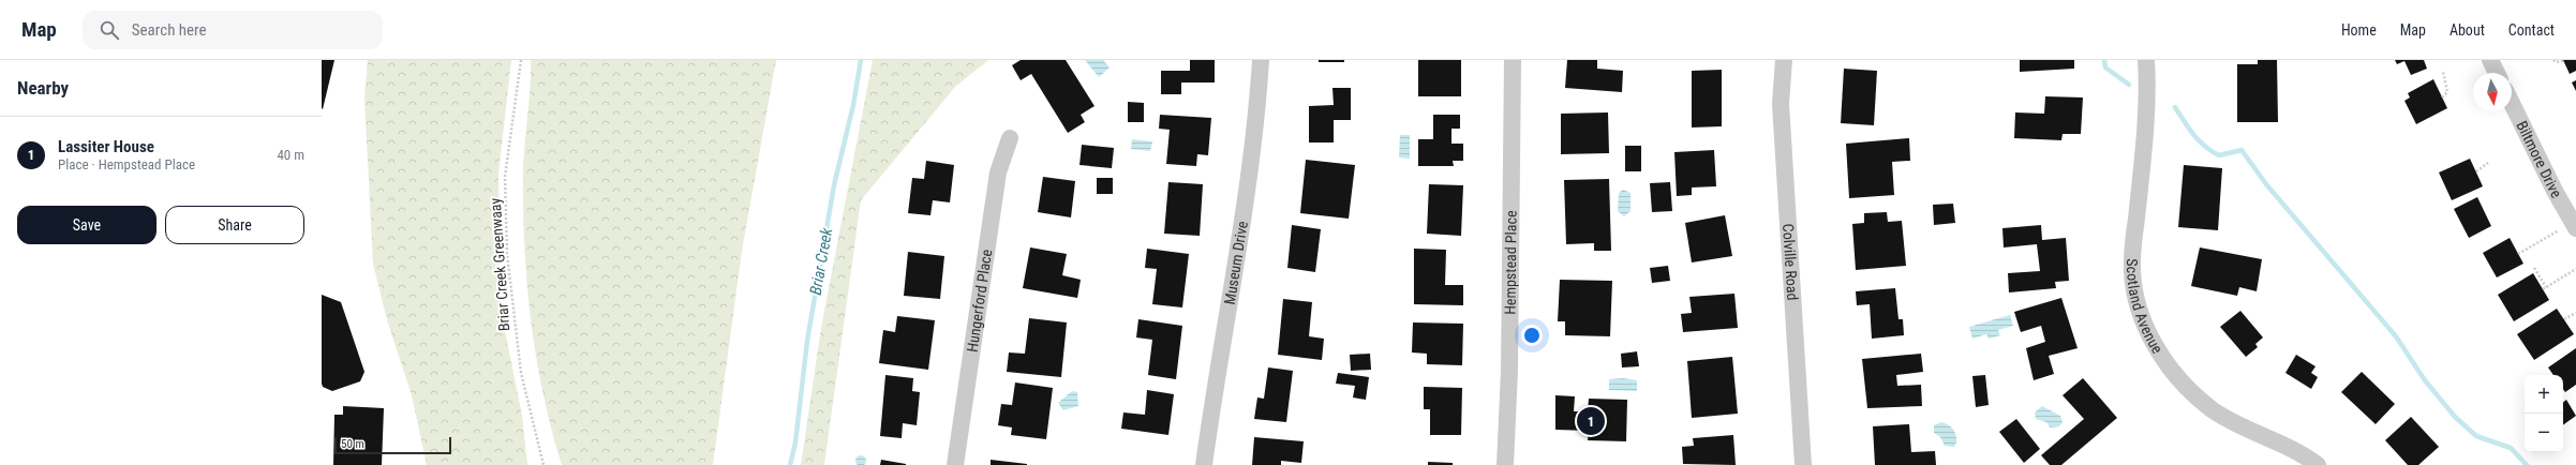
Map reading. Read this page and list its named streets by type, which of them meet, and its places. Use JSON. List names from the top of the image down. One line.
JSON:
{"streets":{"street":["Biltmore Drive","Museum Drive","Hempstead Place","Colville Road","Hungerford Place","Scotland Avenue"],"path":["Briar Creek Greenwaay"]},"water":["Briar Creek"],"scale_bar":"50 m","north":"bottom","page":{"header":"Map","search":"Search here","nav":["Home","Map","About","Contact"],"heading":"Nearby","list":[{"mark":"1","name":"Lassiter House","note":"Place · Hempstead Place","value":"40 m"}],"buttons":["Save","Share"],"map_buttons":["+","−"],"pins":"1","scale":"50 m"}}
